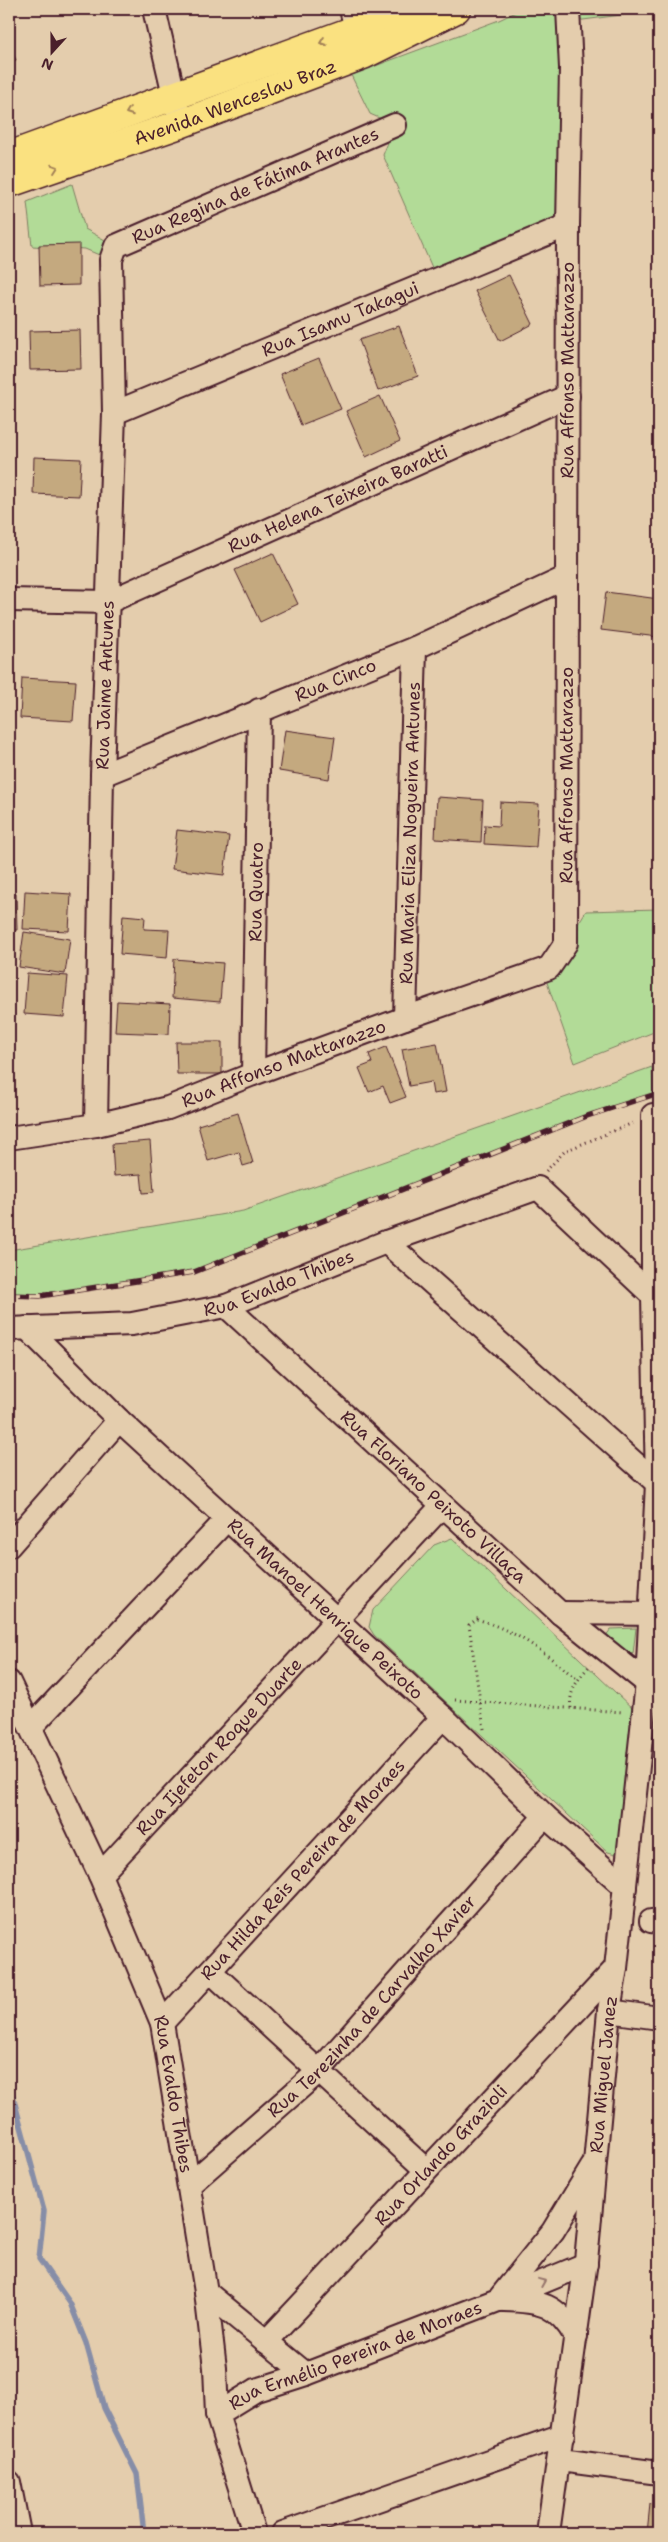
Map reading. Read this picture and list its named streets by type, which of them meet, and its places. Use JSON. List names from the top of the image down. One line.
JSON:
{"streets":{"main road":["Avenida Wenceslau Braz"],"street":["Rua Regina de Fátima Arantes","Rua Isamu Takagui","Rua Affonso Mattarazzo","Rua Helena Teixeira Baratti","Rua Cinco","Rua Jaime Antunes","Rua Maria Eliza Nogueira Antunes","Rua Quatro","Rua Evaldo Thibes","Rua Floriano Peixoto Villaça","Rua Manoel Henrique Peixoto","Rua Ijefeton Roque Duarte","Rua Hilda Reis Pereira de Moraes","Rua Terezinha de Carvalho Xavier","Rua Miguel Janez","Rua Orlando Grazioli","Rua Ermélio Pereira de Moraes"]},"crossings":[["Rua Regina de Fátima Arantes","Rua Jaime Antunes"],["Rua Isamu Takagui","Rua Affonso Mattarazzo"],["Rua Isamu Takagui","Rua Jaime Antunes"],["Rua Affonso Mattarazzo","Rua Helena Teixeira Baratti"],["Rua Affonso Mattarazzo","Rua Cinco"],["Rua Affonso Mattarazzo","Rua Jaime Antunes"],["Rua Affonso Mattarazzo","Rua Maria Eliza Nogueira Antunes"],["Rua Affonso Mattarazzo","Rua Quatro"],["Rua Helena Teixeira Baratti","Rua Jaime Antunes"],["Rua Cinco","Rua Jaime Antunes"],["Rua Cinco","Rua Maria Eliza Nogueira Antunes"],["Rua Cinco","Rua Quatro"],["Rua Evaldo Thibes","Rua Floriano Peixoto Villaça"],["Rua Evaldo Thibes","Rua Manoel Henrique Peixoto"],["Rua Evaldo Thibes","Rua Ijefeton Roque Duarte"],["Rua Evaldo Thibes","Rua Hilda Reis Pereira de Moraes"],["Rua Evaldo Thibes","Rua Terezinha de Carvalho Xavier"],["Rua Evaldo Thibes","Rua Ermélio Pereira de Moraes"],["Rua Floriano Peixoto Villaça","Rua Ijefeton Roque Duarte"],["Rua Floriano Peixoto Villaça","Rua Miguel Janez"],["Rua Manoel Henrique Peixoto","Rua Ijefeton Roque Duarte"],["Rua Manoel Henrique Peixoto","Rua Hilda Reis Pereira de Moraes"],["Rua Manoel Henrique Peixoto","Rua Terezinha de Carvalho Xavier"],["Rua Manoel Henrique Peixoto","Rua Miguel Janez"],["Rua Miguel Janez","Rua Orlando Grazioli"],["Rua Miguel Janez","Rua Ermélio Pereira de Moraes"]],"north":"bottom"}
